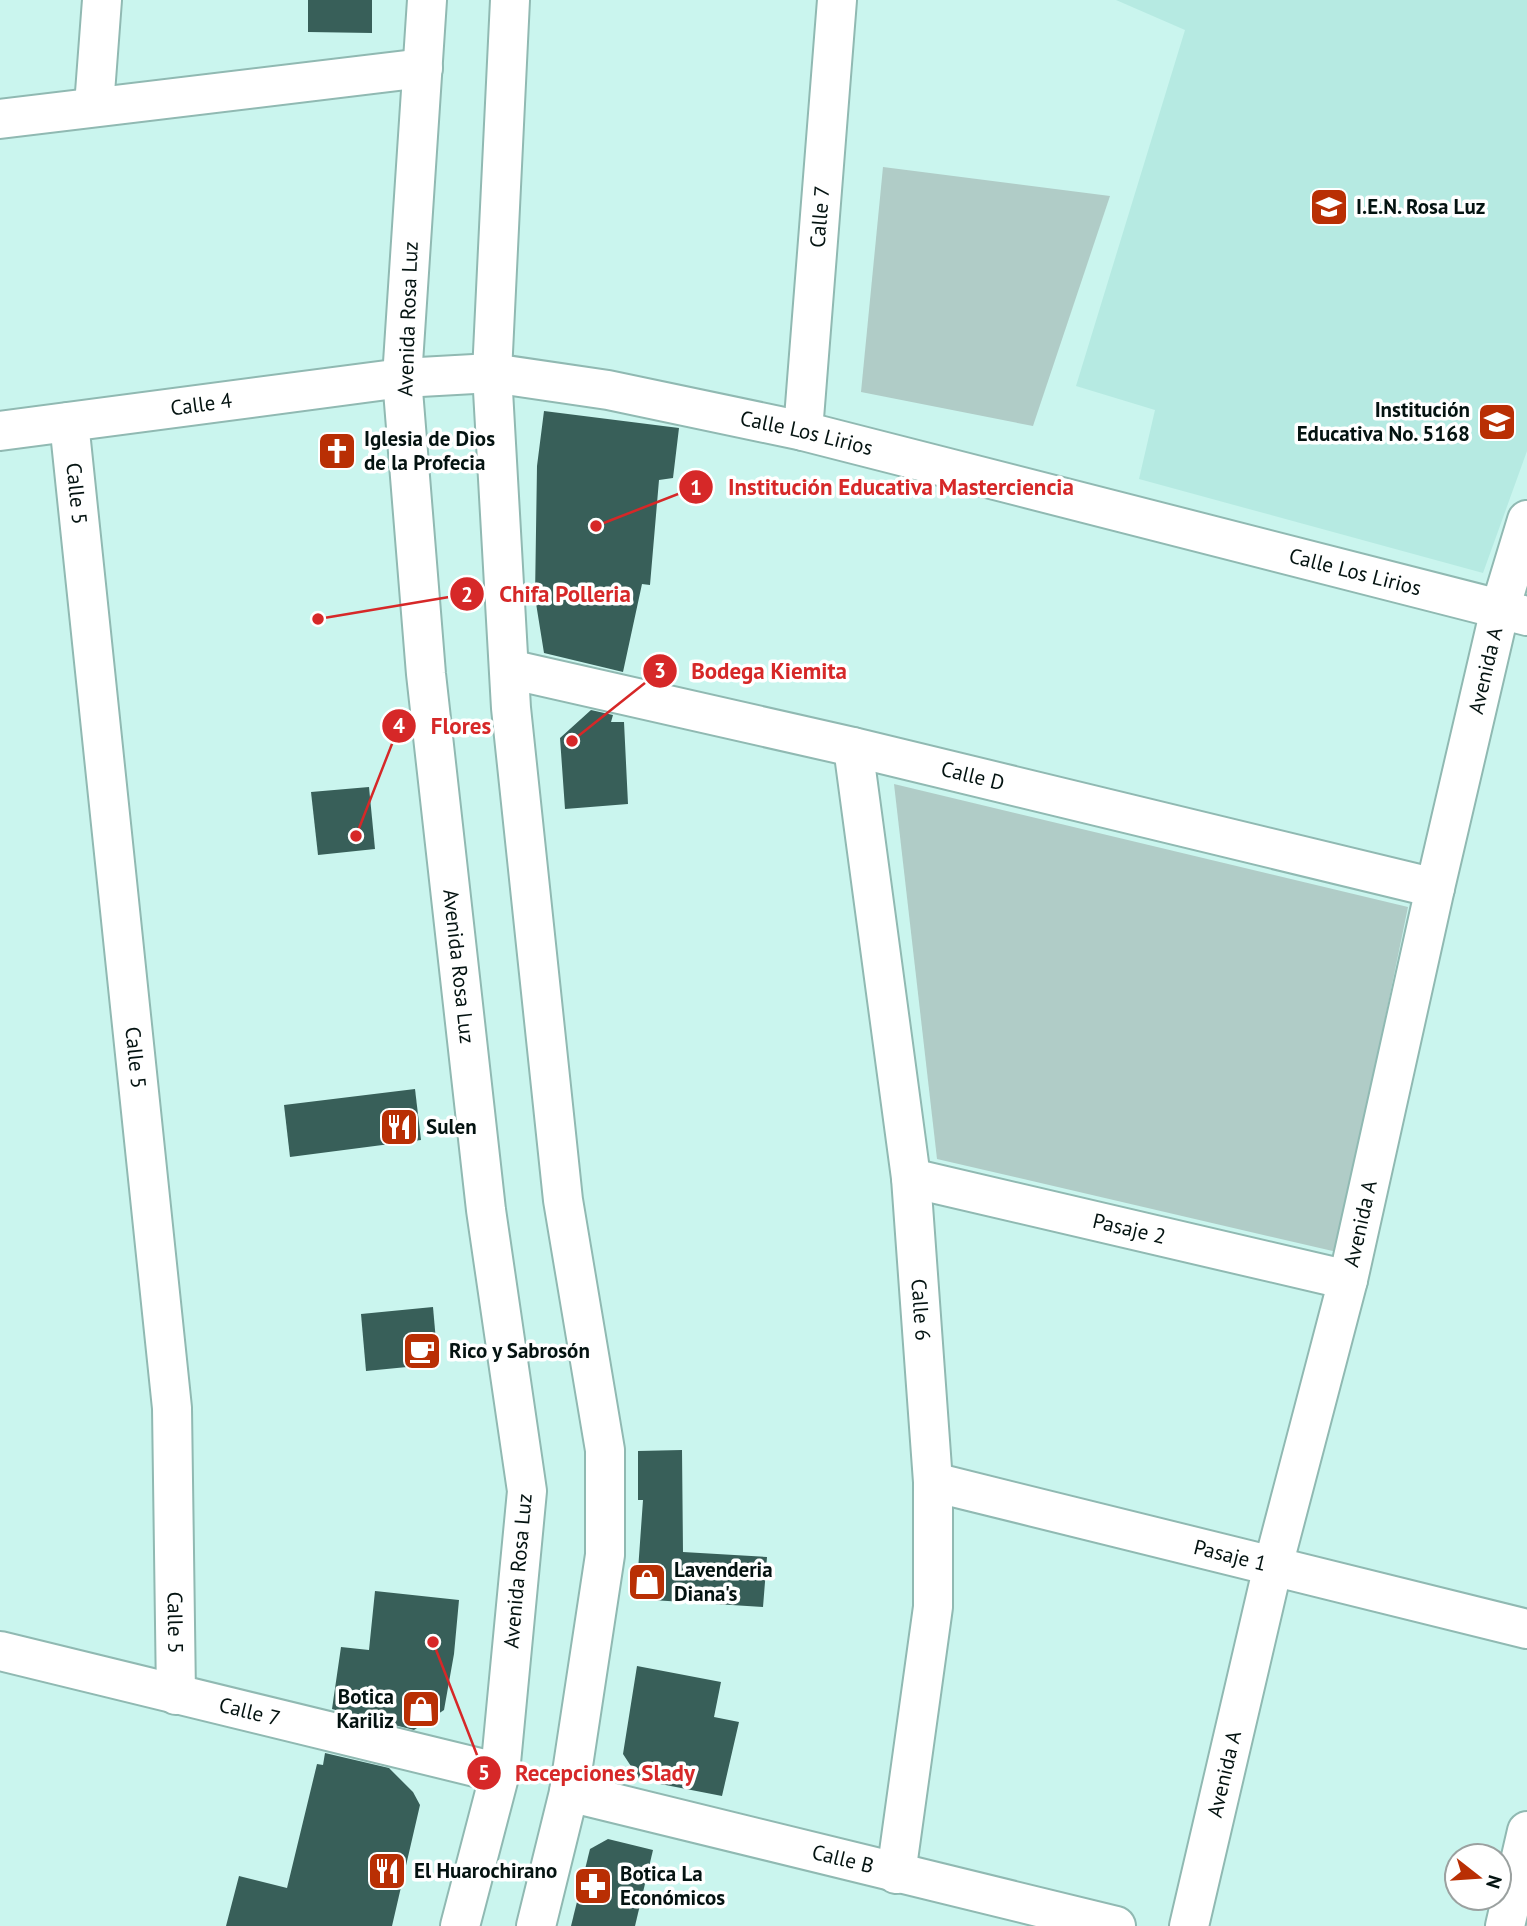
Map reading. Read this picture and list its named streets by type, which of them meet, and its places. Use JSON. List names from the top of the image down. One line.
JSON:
{"streets":{"street":["Calle 7","Avenida Rosa Luz","Calle 4","Calle Los Lirios","Calle 5","Avenida A","Calle D","Pasaje 2","Calle 6","Pasaje 1","Calle B"]},"crossings":[["Calle 7","Avenida Rosa Luz"],["Calle 7","Calle Los Lirios"],["Calle 7","Calle 5"],["Avenida Rosa Luz","Calle 4"],["Avenida Rosa Luz","Calle Los Lirios"],["Calle 4","Calle Los Lirios"],["Calle 4","Calle 5"],["Calle Los Lirios","Avenida A"],["Avenida A","Calle D"],["Avenida A","Pasaje 2"],["Avenida A","Pasaje 1"],["Calle D","Calle 6"],["Pasaje 2","Calle 6"],["Calle 6","Pasaje 1"],["Calle 6","Calle B"]],"places":{"school or university":["I.E.N. Rosa Luz","Institución Educativa No. 5168"],"church":["Iglesia de Dios de la Profecia"],"other":["Institución Educativa Masterciencia","Chifa Polleria","Bodega Kiemita","Flores","Recepciones Slady"],"restaurant":["Sulen","El Huarochirano"],"cafe":["Rico y Sabrosón"],"shop":["Lavenderia Diana's","Botica Kariliz"],"pharmacy":["Botica La Económicos"]},"north":"right"}
